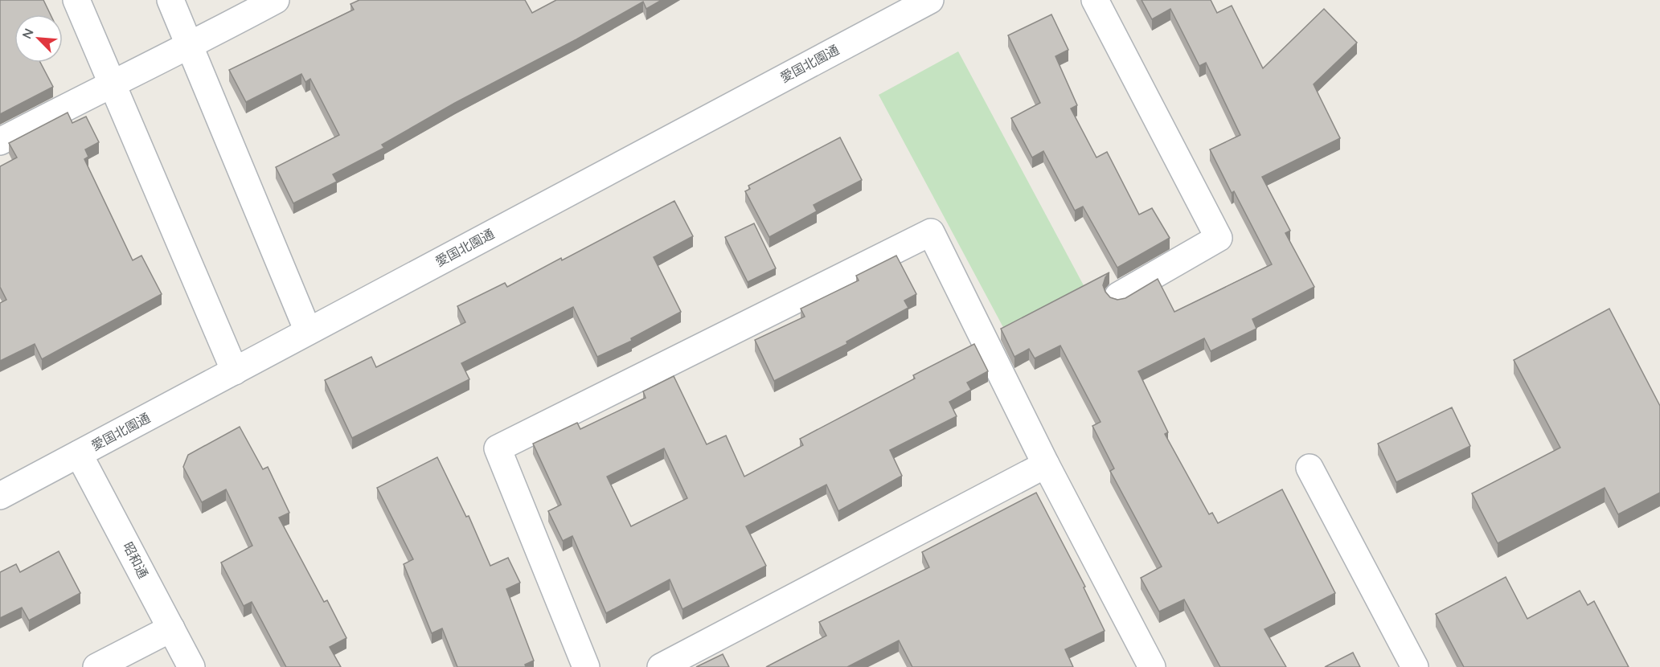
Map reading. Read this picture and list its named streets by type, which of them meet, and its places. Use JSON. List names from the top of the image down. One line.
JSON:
{"streets":{"street":["愛国北園通","昭和通"]},"crossings":[["愛国北園通","昭和通"]],"north":"top left"}
